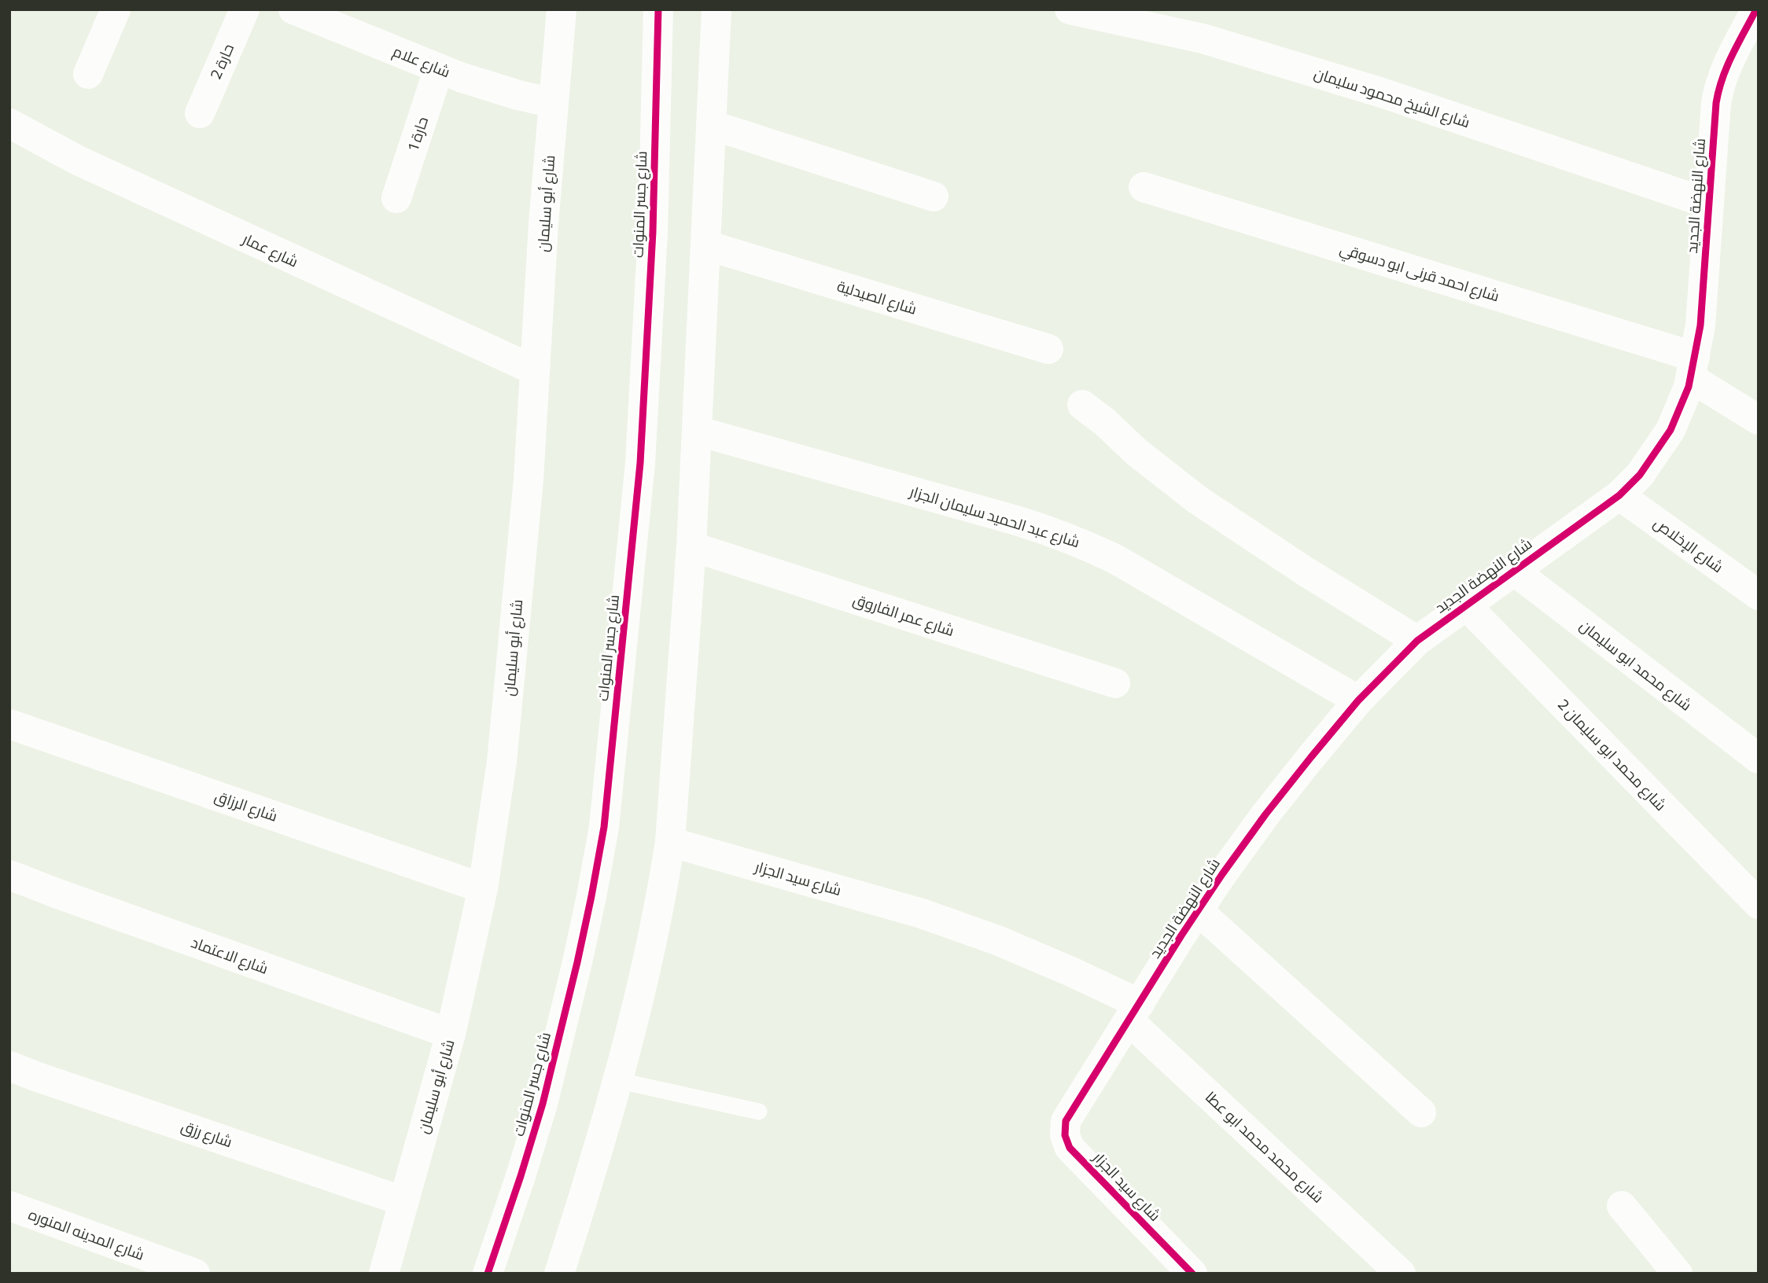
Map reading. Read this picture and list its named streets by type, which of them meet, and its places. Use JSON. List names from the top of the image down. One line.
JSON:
{"streets":{"street":["حارة 2","شارع علام","شارع الشيخ محمود سليمان","حارة 1","شارع النهضة الجديد","شارع أبو سليمان","شارع جسر المنوات","شارع عمار","شارع احمد قرنى ابو دسوقي","شارع الصيدلية","شارع عبد الحميد سليمان الجزار","شارع الإخلاص","شارع عمر الفاروق","شارع محمد ابو سليمان","شارع محمد ابو سليمان 2","شارع الرزاق","شارع سيد الجزار","شارع الاعتماد","شارع رزق","شارع محمد محمد ابو عطا","شارع المدينه المنوره"]},"crossings":[["شارع علام","حارة 1"],["شارع علام","شارع أبو سليمان"],["شارع الشيخ محمود سليمان","شارع النهضة الجديد"],["شارع النهضة الجديد","شارع احمد قرنى ابو دسوقي"],["شارع النهضة الجديد","شارع عبد الحميد سليمان الجزار"],["شارع النهضة الجديد","شارع الإخلاص"],["شارع النهضة الجديد","شارع محمد ابو سليمان"],["شارع النهضة الجديد","شارع محمد ابو سليمان 2"],["شارع النهضة الجديد","شارع سيد الجزار"],["شارع النهضة الجديد","شارع محمد محمد ابو عطا"],["شارع أبو سليمان","شارع عمار"],["شارع أبو سليمان","شارع الرزاق"],["شارع أبو سليمان","شارع الاعتماد"],["شارع أبو سليمان","شارع رزق"],["شارع سيد الجزار","شارع محمد محمد ابو عطا"]]}
